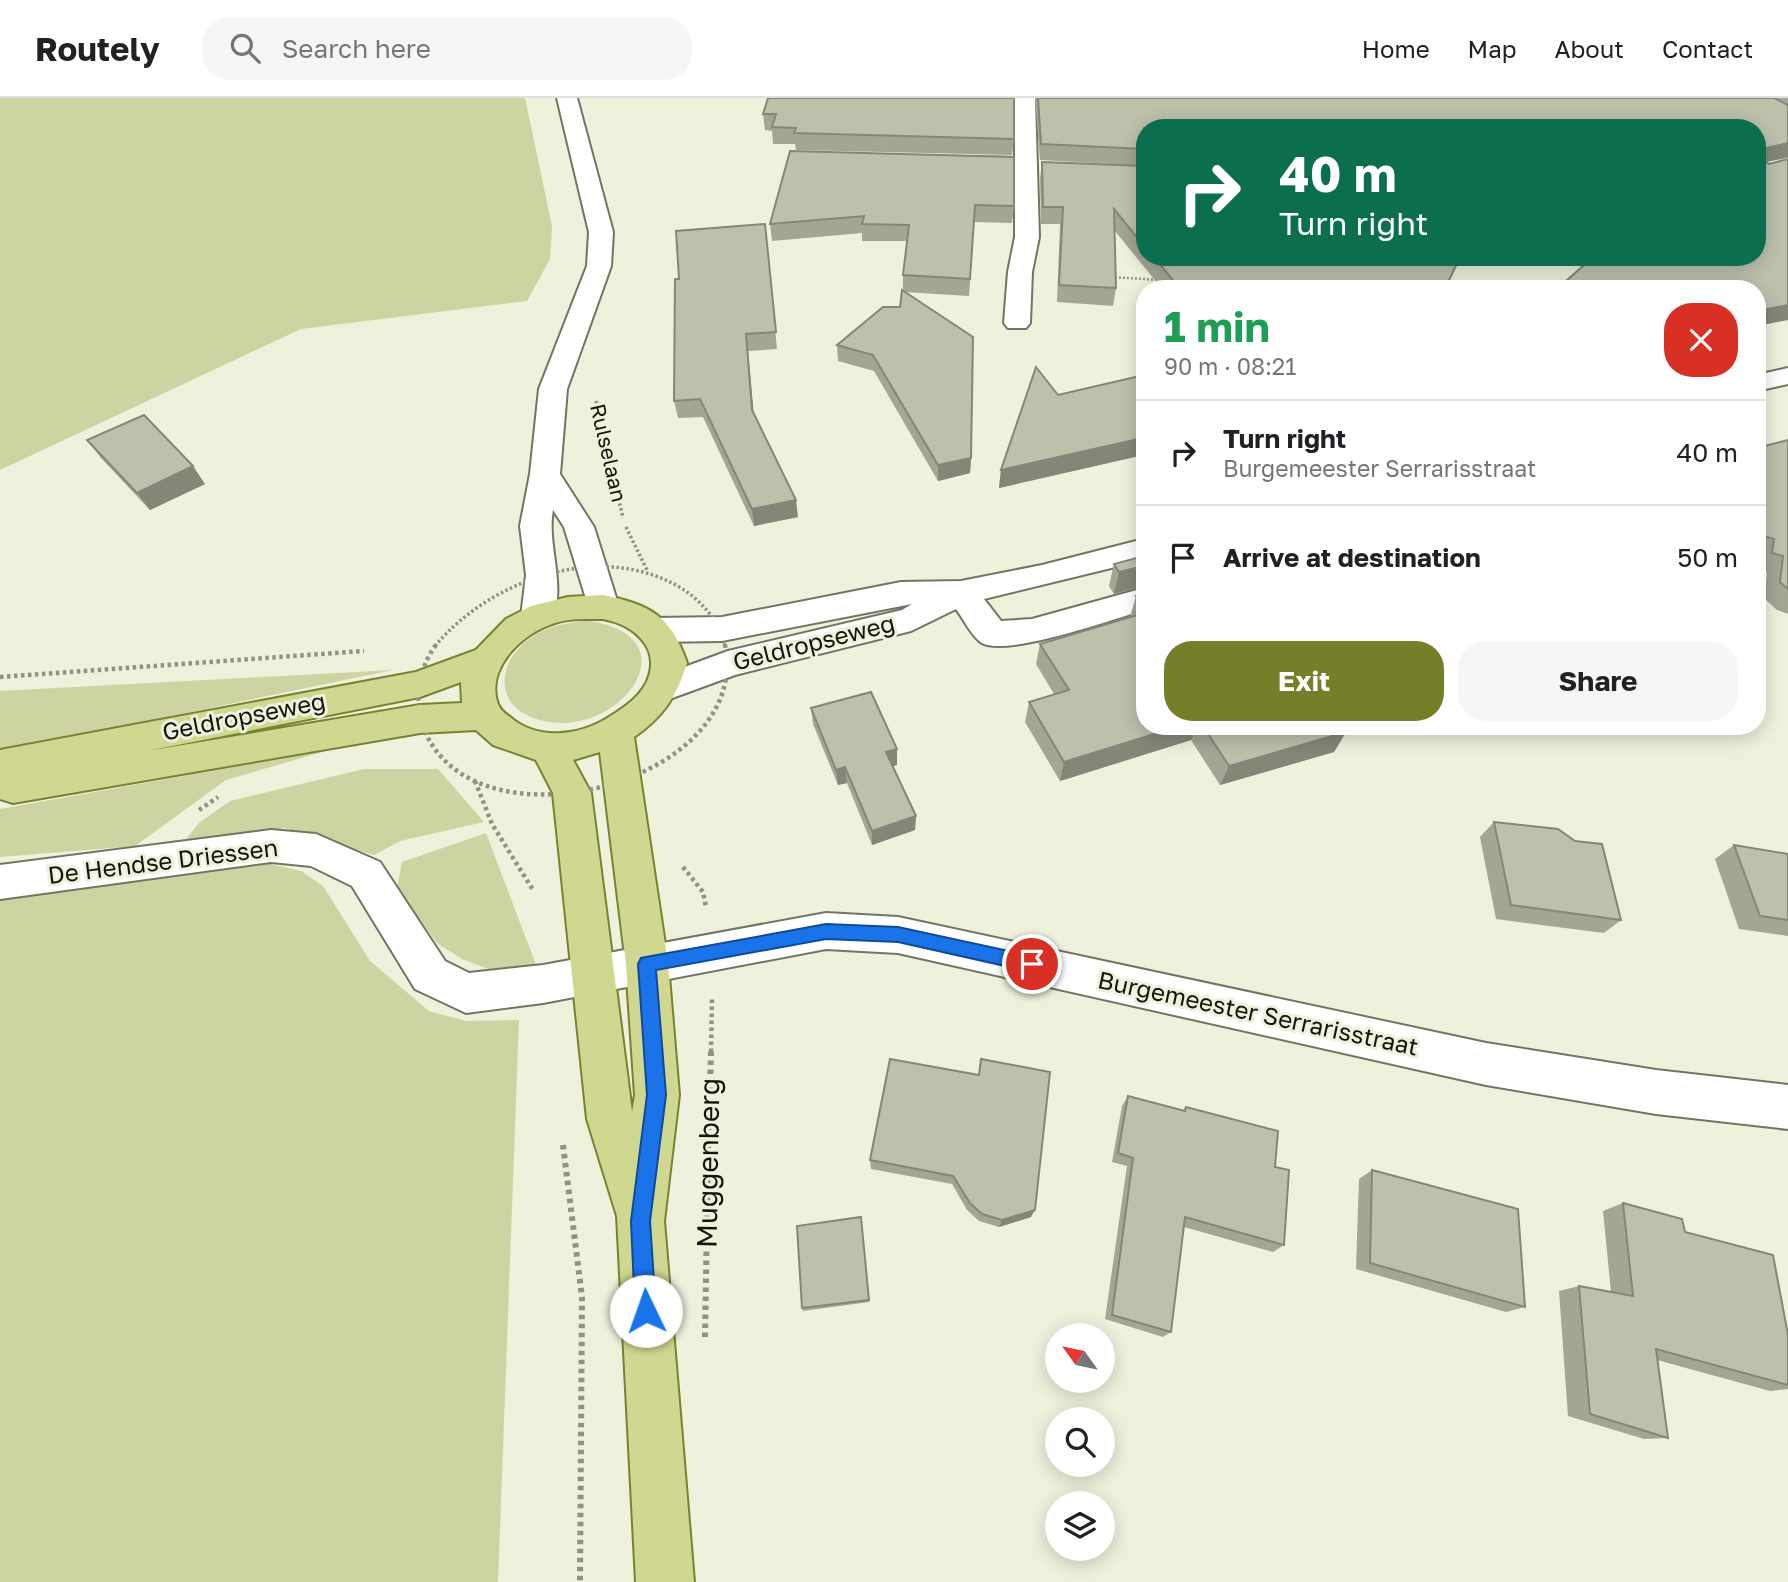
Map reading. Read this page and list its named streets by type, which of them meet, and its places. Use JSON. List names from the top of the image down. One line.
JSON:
{"streets":{"main road":["Geldropseweg","Muggenberg"],"street":["Rulselaan","De Hendse Driessen","Burgemeester Serrarisstraat"]},"crossings":[["Rulselaan","Geldropseweg"],["Rulselaan","Muggenberg"],["Geldropseweg","Muggenberg"],["De Hendse Driessen","Burgemeester Serrarisstraat"],["De Hendse Driessen","Muggenberg"],["Burgemeester Serrarisstraat","Muggenberg"]],"north":"top left","page":{"header":"Routely","search":"Search here","nav":["Home","Map","About","Contact"],"turn":["40 m","Turn right"],"heading":["1 min","90 m · 08:21"],"list":[{"name":"Turn right","note":"Burgemeester Serrarisstraat","value":"40 m"},{"name":"Arrive at destination","value":"50 m"}],"buttons":["Exit","Share"]}}
